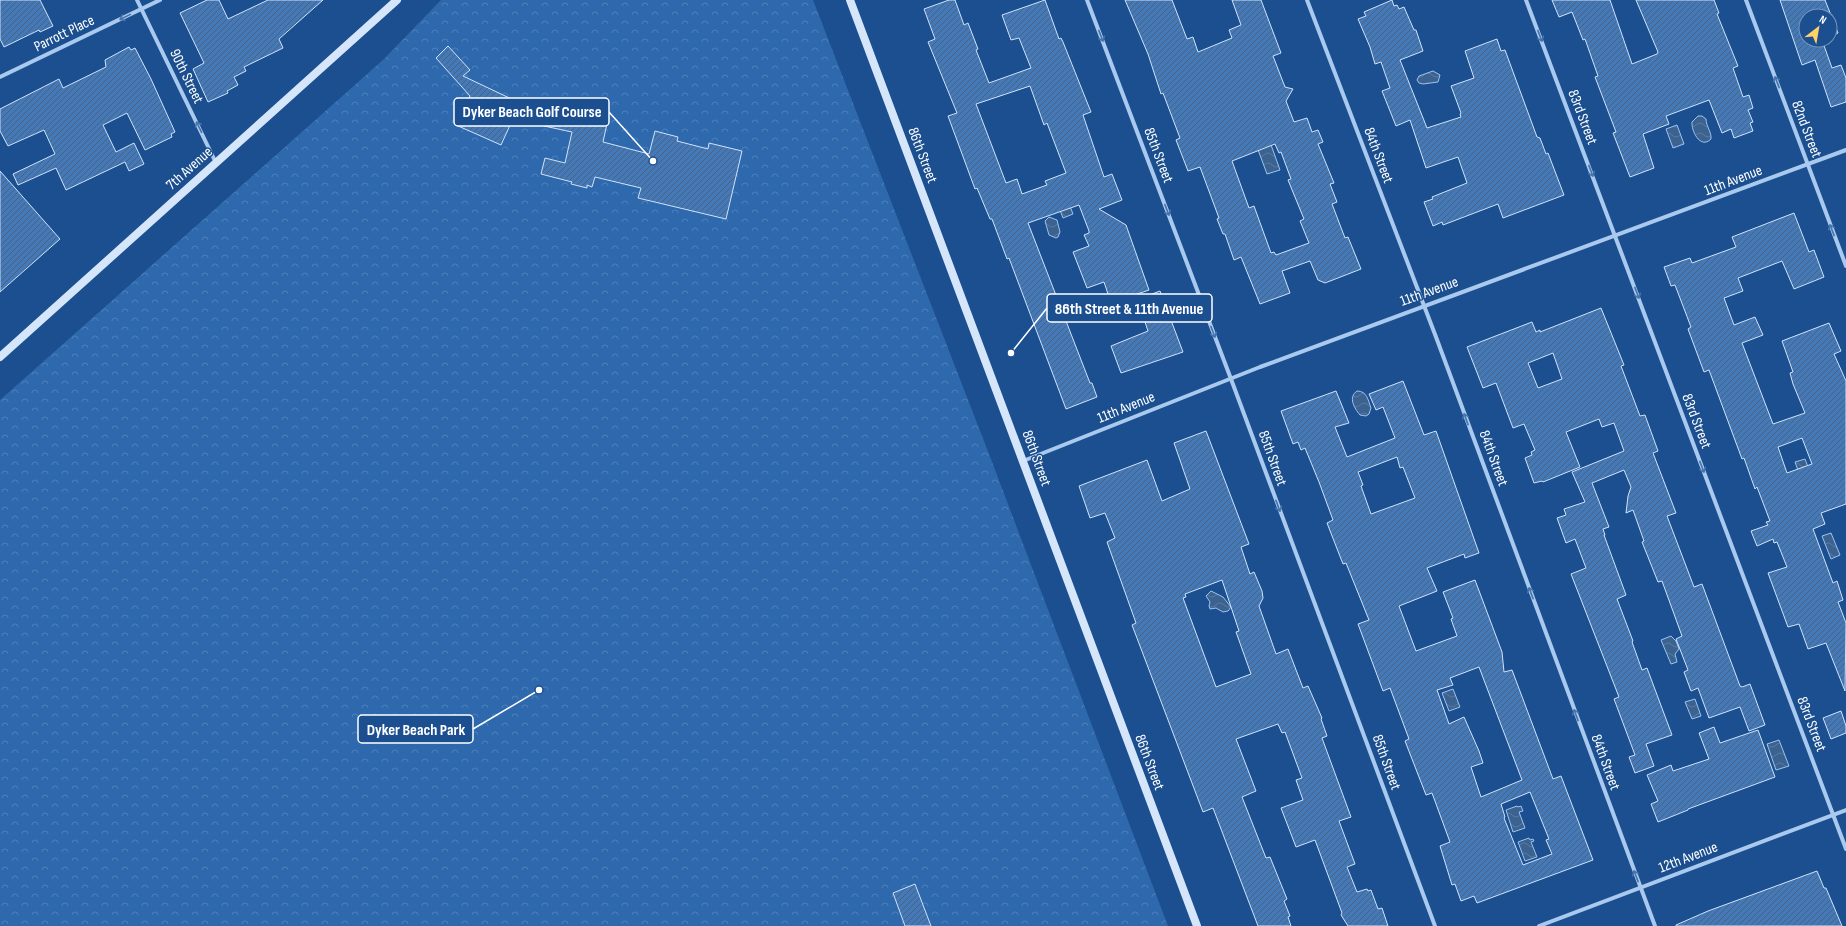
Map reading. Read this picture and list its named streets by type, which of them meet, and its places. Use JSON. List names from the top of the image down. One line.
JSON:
{"streets":{"main road":["86th Street","7th Avenue"],"street":["Parrott Place","90th Street","83rd Street","82nd Street","85th Street","84th Street","11th Avenue","12th Avenue"]},"crossings":[["Parrott Place","90th Street"],["90th Street","7th Avenue"],["83rd Street","11th Avenue"],["83rd Street","12th Avenue"],["82nd Street","11th Avenue"],["86th Street","11th Avenue"],["85th Street","11th Avenue"],["84th Street","11th Avenue"],["84th Street","12th Avenue"]],"one_way":["Parrott Place","90th Street","83rd Street","82nd Street","85th Street","84th Street"],"places":["Dyker Beach Golf Course","86th Street & 11th Avenue","Dyker Beach Park"],"north":"top right"}
